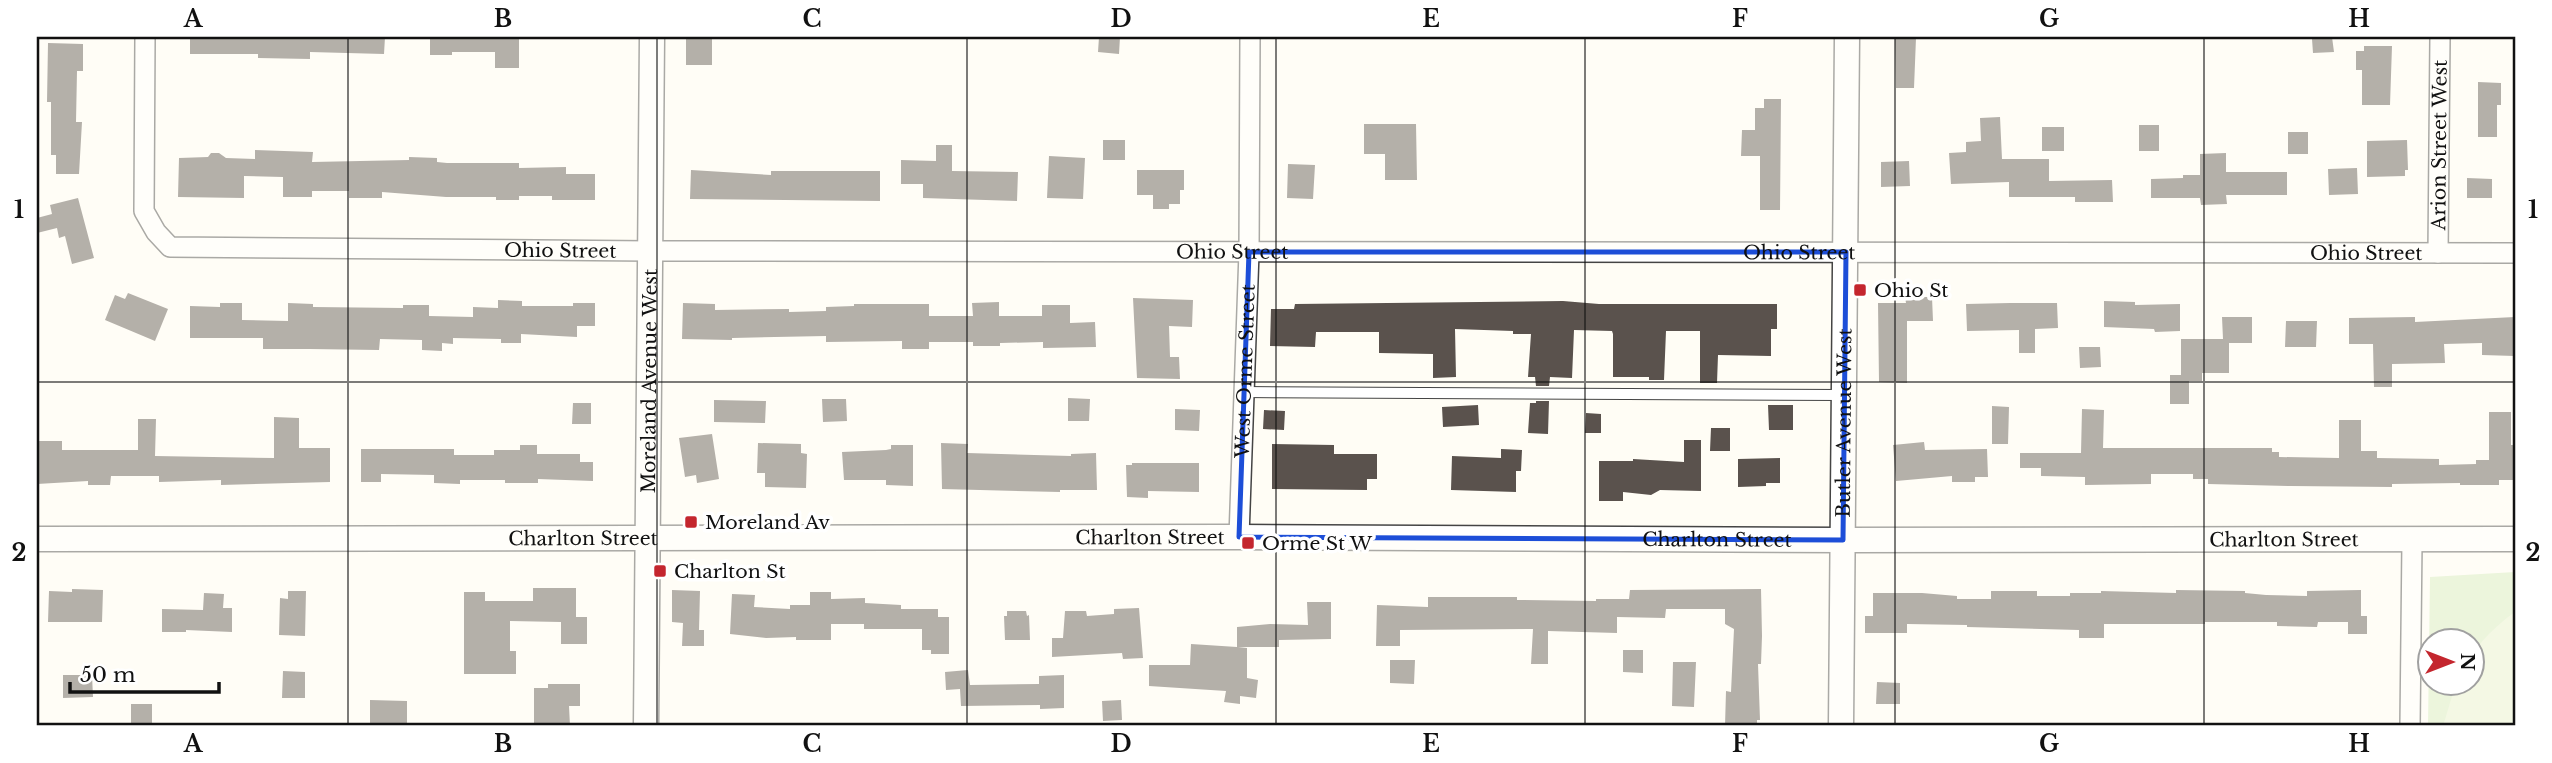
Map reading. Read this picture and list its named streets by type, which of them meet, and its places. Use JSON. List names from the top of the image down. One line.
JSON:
{"streets":{"street":["Arion Street West","Ohio Street","West Orme Street","Moreland Avenue West","Butler Avenue West","Charlton Street"]},"crossings":[["Arion Street West","Ohio Street"],["Ohio Street","West Orme Street"],["Ohio Street","Moreland Avenue West"],["Ohio Street","Butler Avenue West"],["West Orme Street","Charlton Street"],["Moreland Avenue West","Charlton Street"],["Butler Avenue West","Charlton Street"]],"places":{"transit":["Ohio St","Moreland Av","Orme St W","Charlton St"]},"scale_bar":"50 m","north":"right","grid":{"columns":["A","B","C","D","E","F","G","H"],"rows":["1","2"]}}
